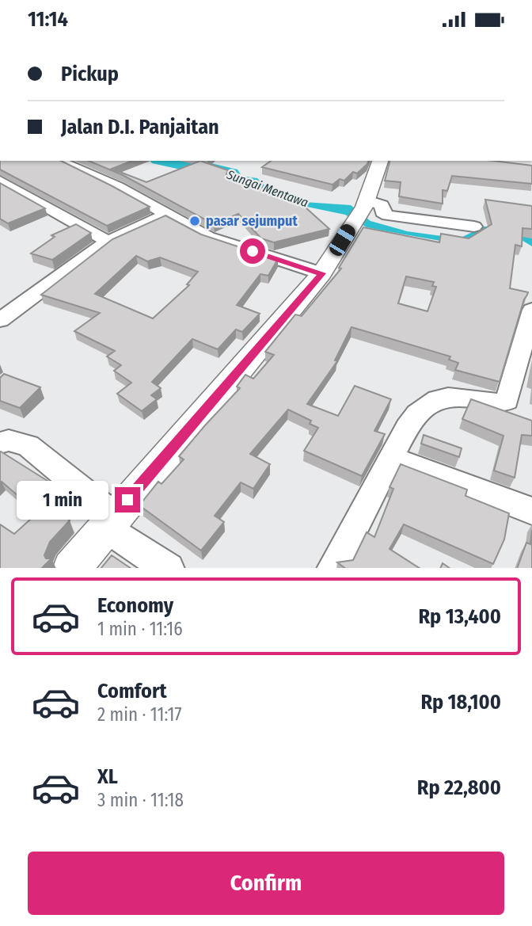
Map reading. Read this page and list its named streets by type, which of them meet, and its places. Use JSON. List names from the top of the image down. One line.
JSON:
{"water":["Sungai Mentawa"],"places":["pasar sejumput"],"page":{"status":"11:14","banner":["Pickup","Jalan D.I. Panjaitan"],"bubble":"1 min","list":[{"name":"Economy","note":"1 min · 11:16","value":"Rp 13,400"},{"name":"Comfort","note":"2 min · 11:17","value":"Rp 18,100"},{"name":"XL","note":"3 min · 11:18","value":"Rp 22,800"}],"buttons":"Confirm"}}
